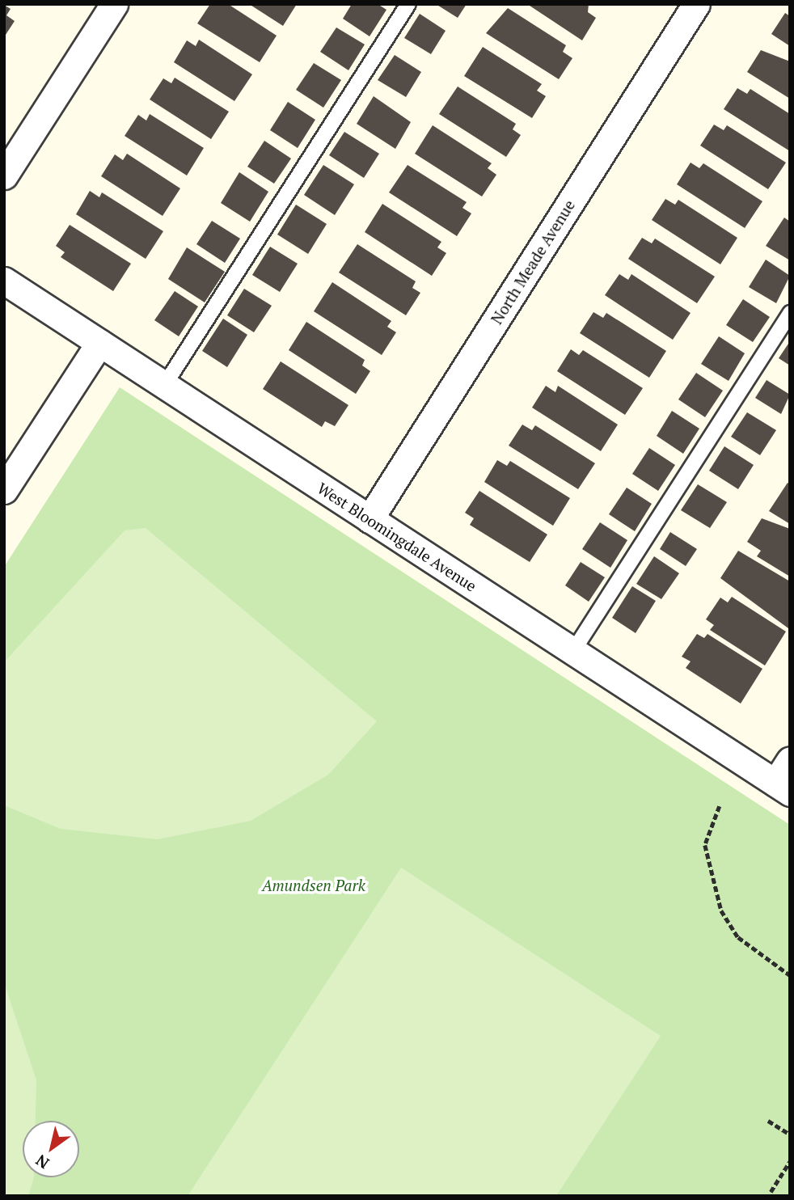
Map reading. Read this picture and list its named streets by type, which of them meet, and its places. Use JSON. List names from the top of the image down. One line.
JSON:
{"streets":{"street":["North Meade Avenue","West Bloomingdale Avenue"]},"crossings":[["North Meade Avenue","West Bloomingdale Avenue"]],"parks":["Amundsen Park"],"north":"bottom left"}
